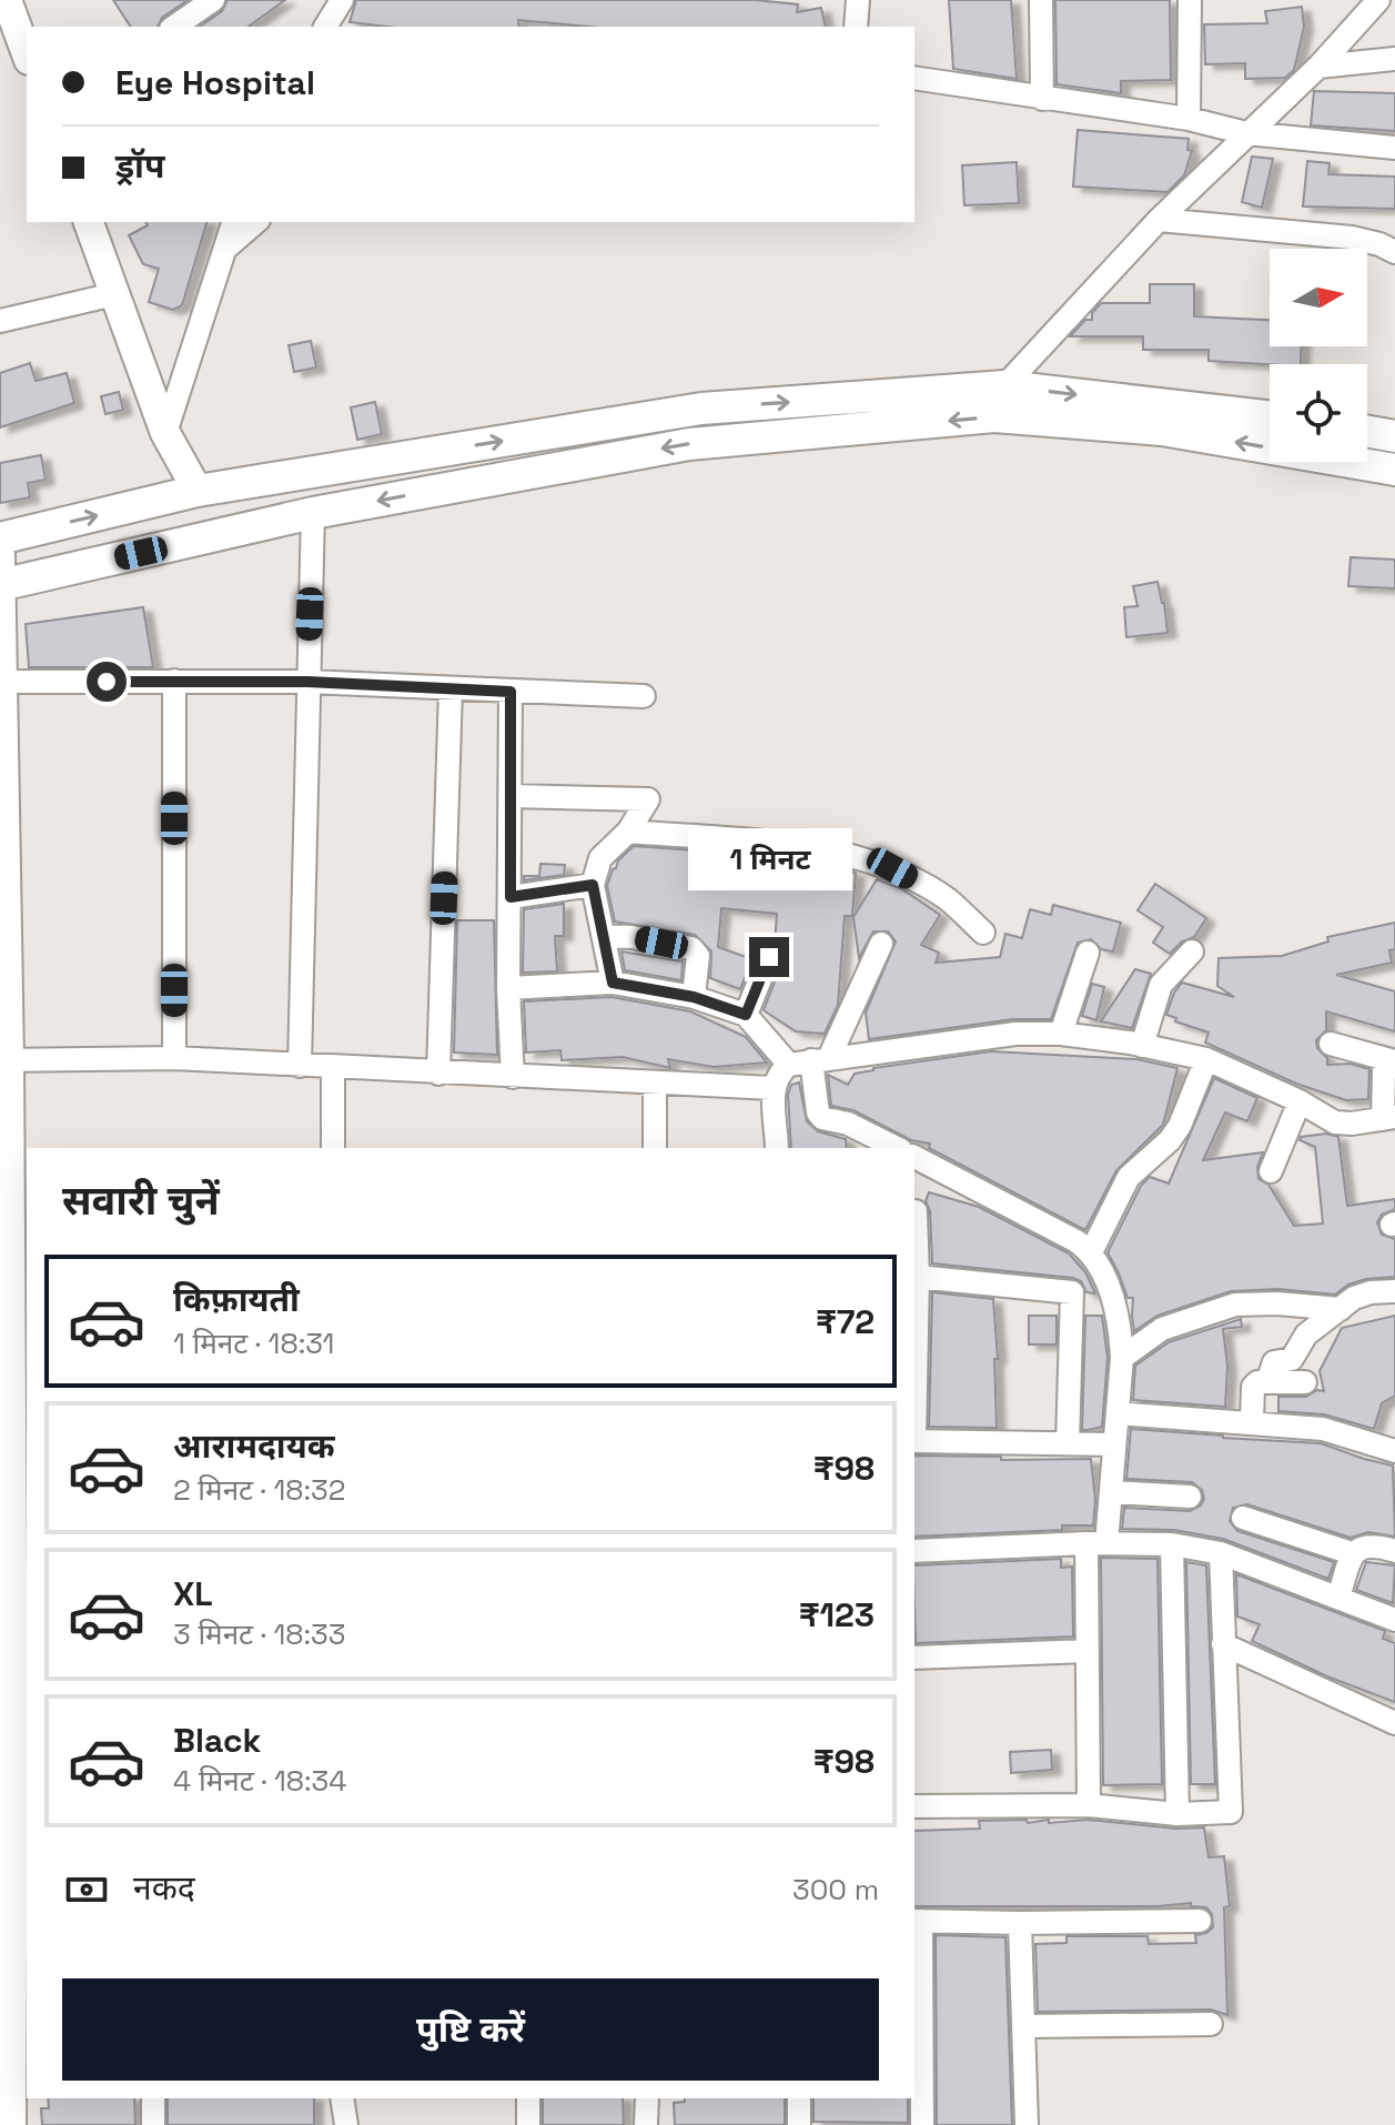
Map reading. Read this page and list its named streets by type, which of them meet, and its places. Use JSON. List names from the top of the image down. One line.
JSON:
{"north":"right","page":{"banner":["Eye Hospital","ड्रॉप"],"bubble":"1 मिनट","heading":"सवारी चुनें","list":[{"name":"किफ़ायती","note":"1 मिनट · 18:31","value":"₹72"},{"name":"आरामदायक","note":"2 मिनट · 18:32","value":"₹98"},{"name":"XL","note":"3 मिनट · 18:33","value":"₹123"},{"name":"Black","note":"4 मिनट · 18:34","value":"₹98"}],"pay":["नकद","300 m"],"buttons":"पुष्टि करें"}}
